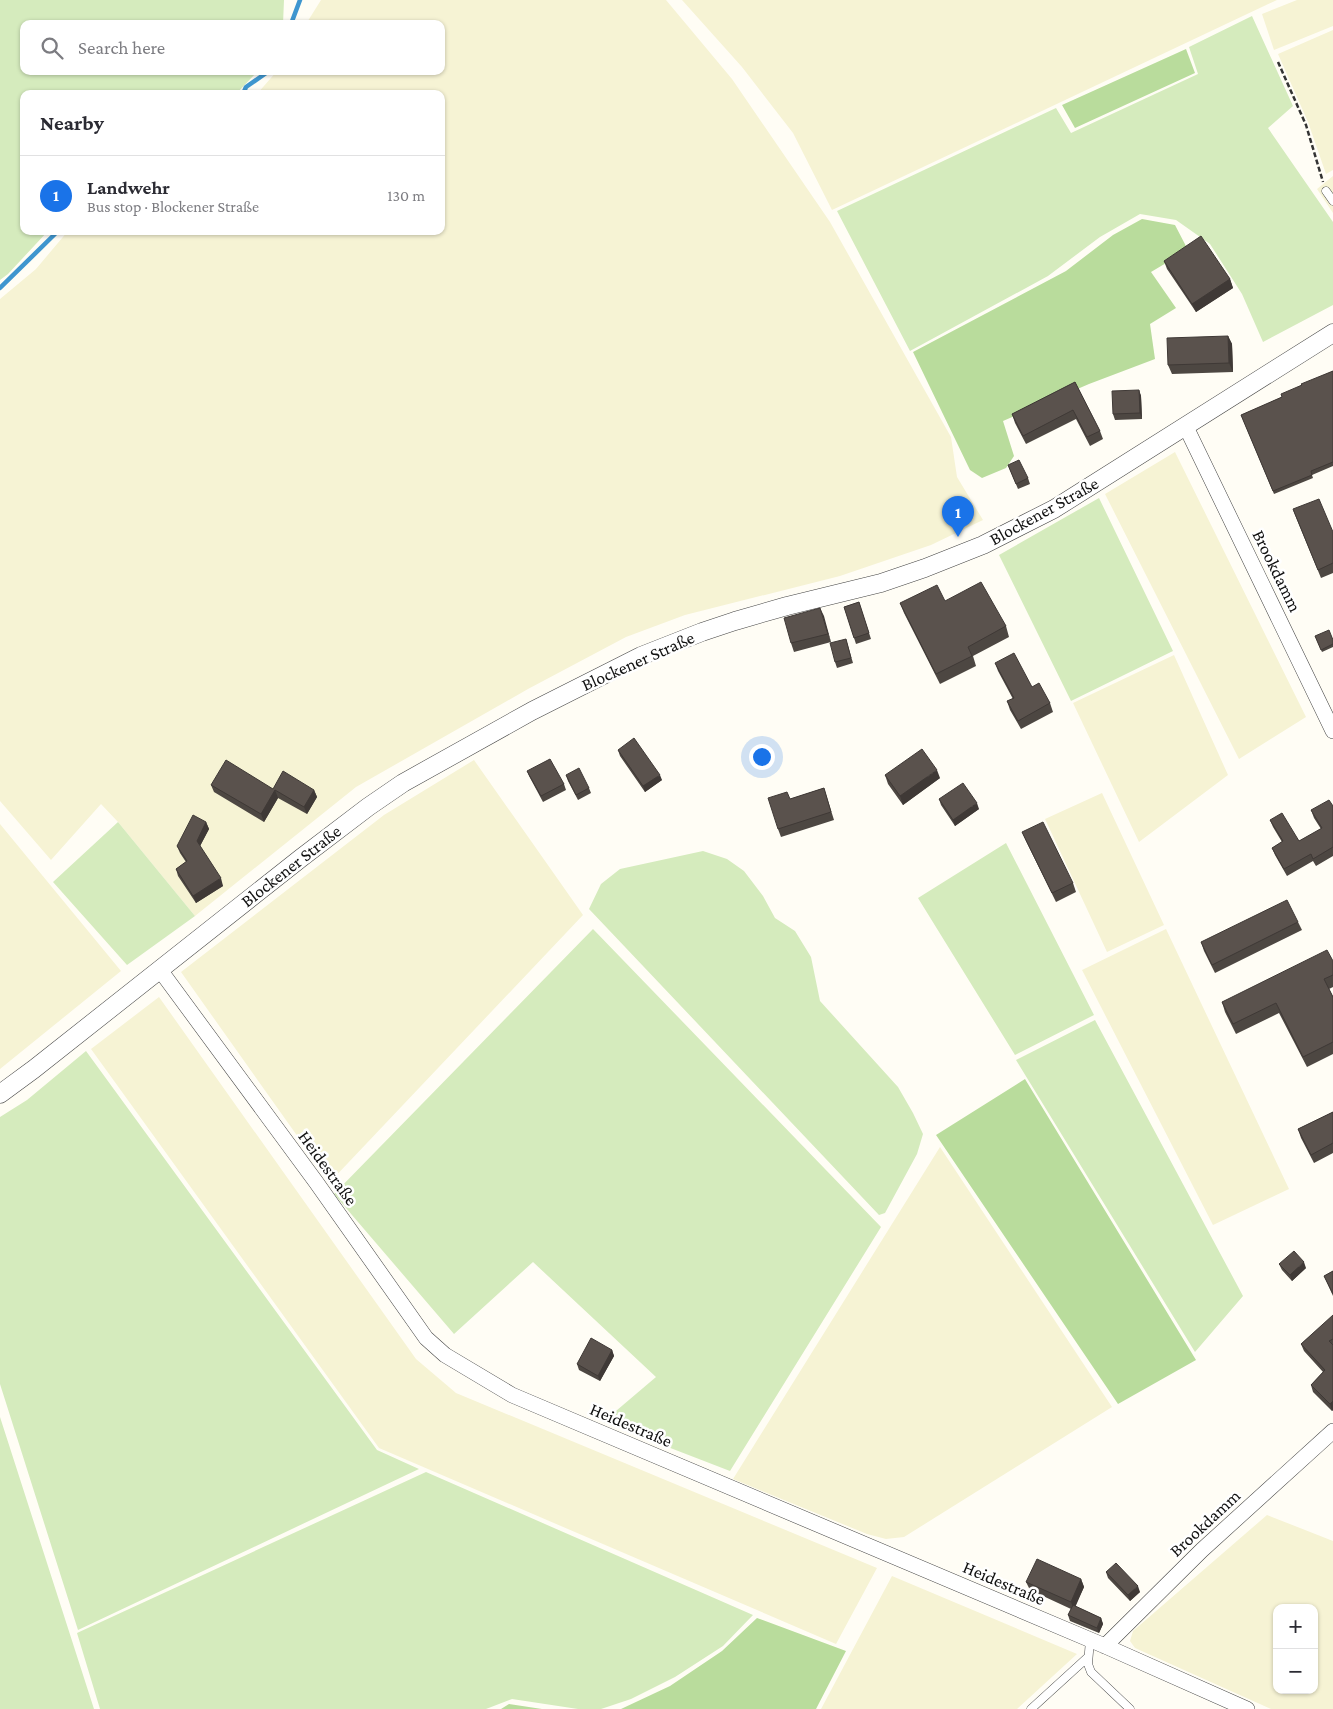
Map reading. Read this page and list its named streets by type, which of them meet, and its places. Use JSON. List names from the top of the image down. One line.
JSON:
{"streets":{"street":["Blockener Straße","Brookdamm","Heidestraße"]},"crossings":[["Blockener Straße","Brookdamm"],["Blockener Straße","Heidestraße"],["Brookdamm","Heidestraße"]],"page":{"search":"Search here","heading":"Nearby","list":[{"mark":"1","name":"Landwehr","note":"Bus stop · Blockener Straße","value":"130 m"}],"pins":"1","map_buttons":["+","−"]}}
